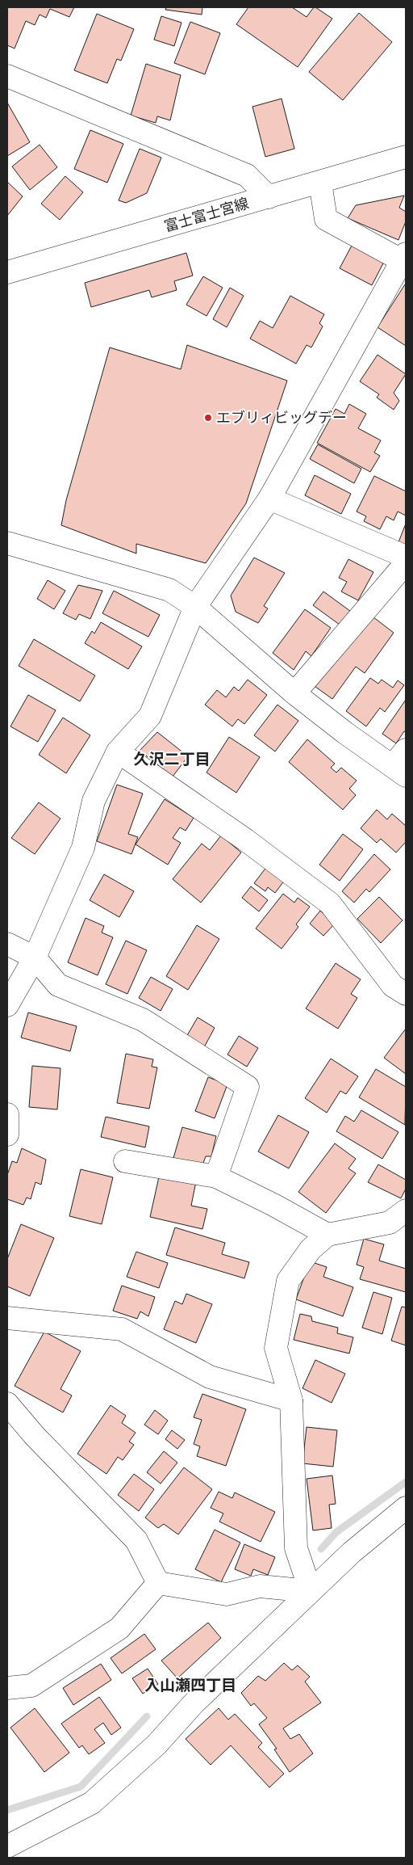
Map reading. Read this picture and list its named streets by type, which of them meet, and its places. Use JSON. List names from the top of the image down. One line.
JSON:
{"streets":{"street":["富士富士宮線"]},"districts":["久沢二丁目","入山瀬四丁目"],"places":["エブリィビッグデー"]}
